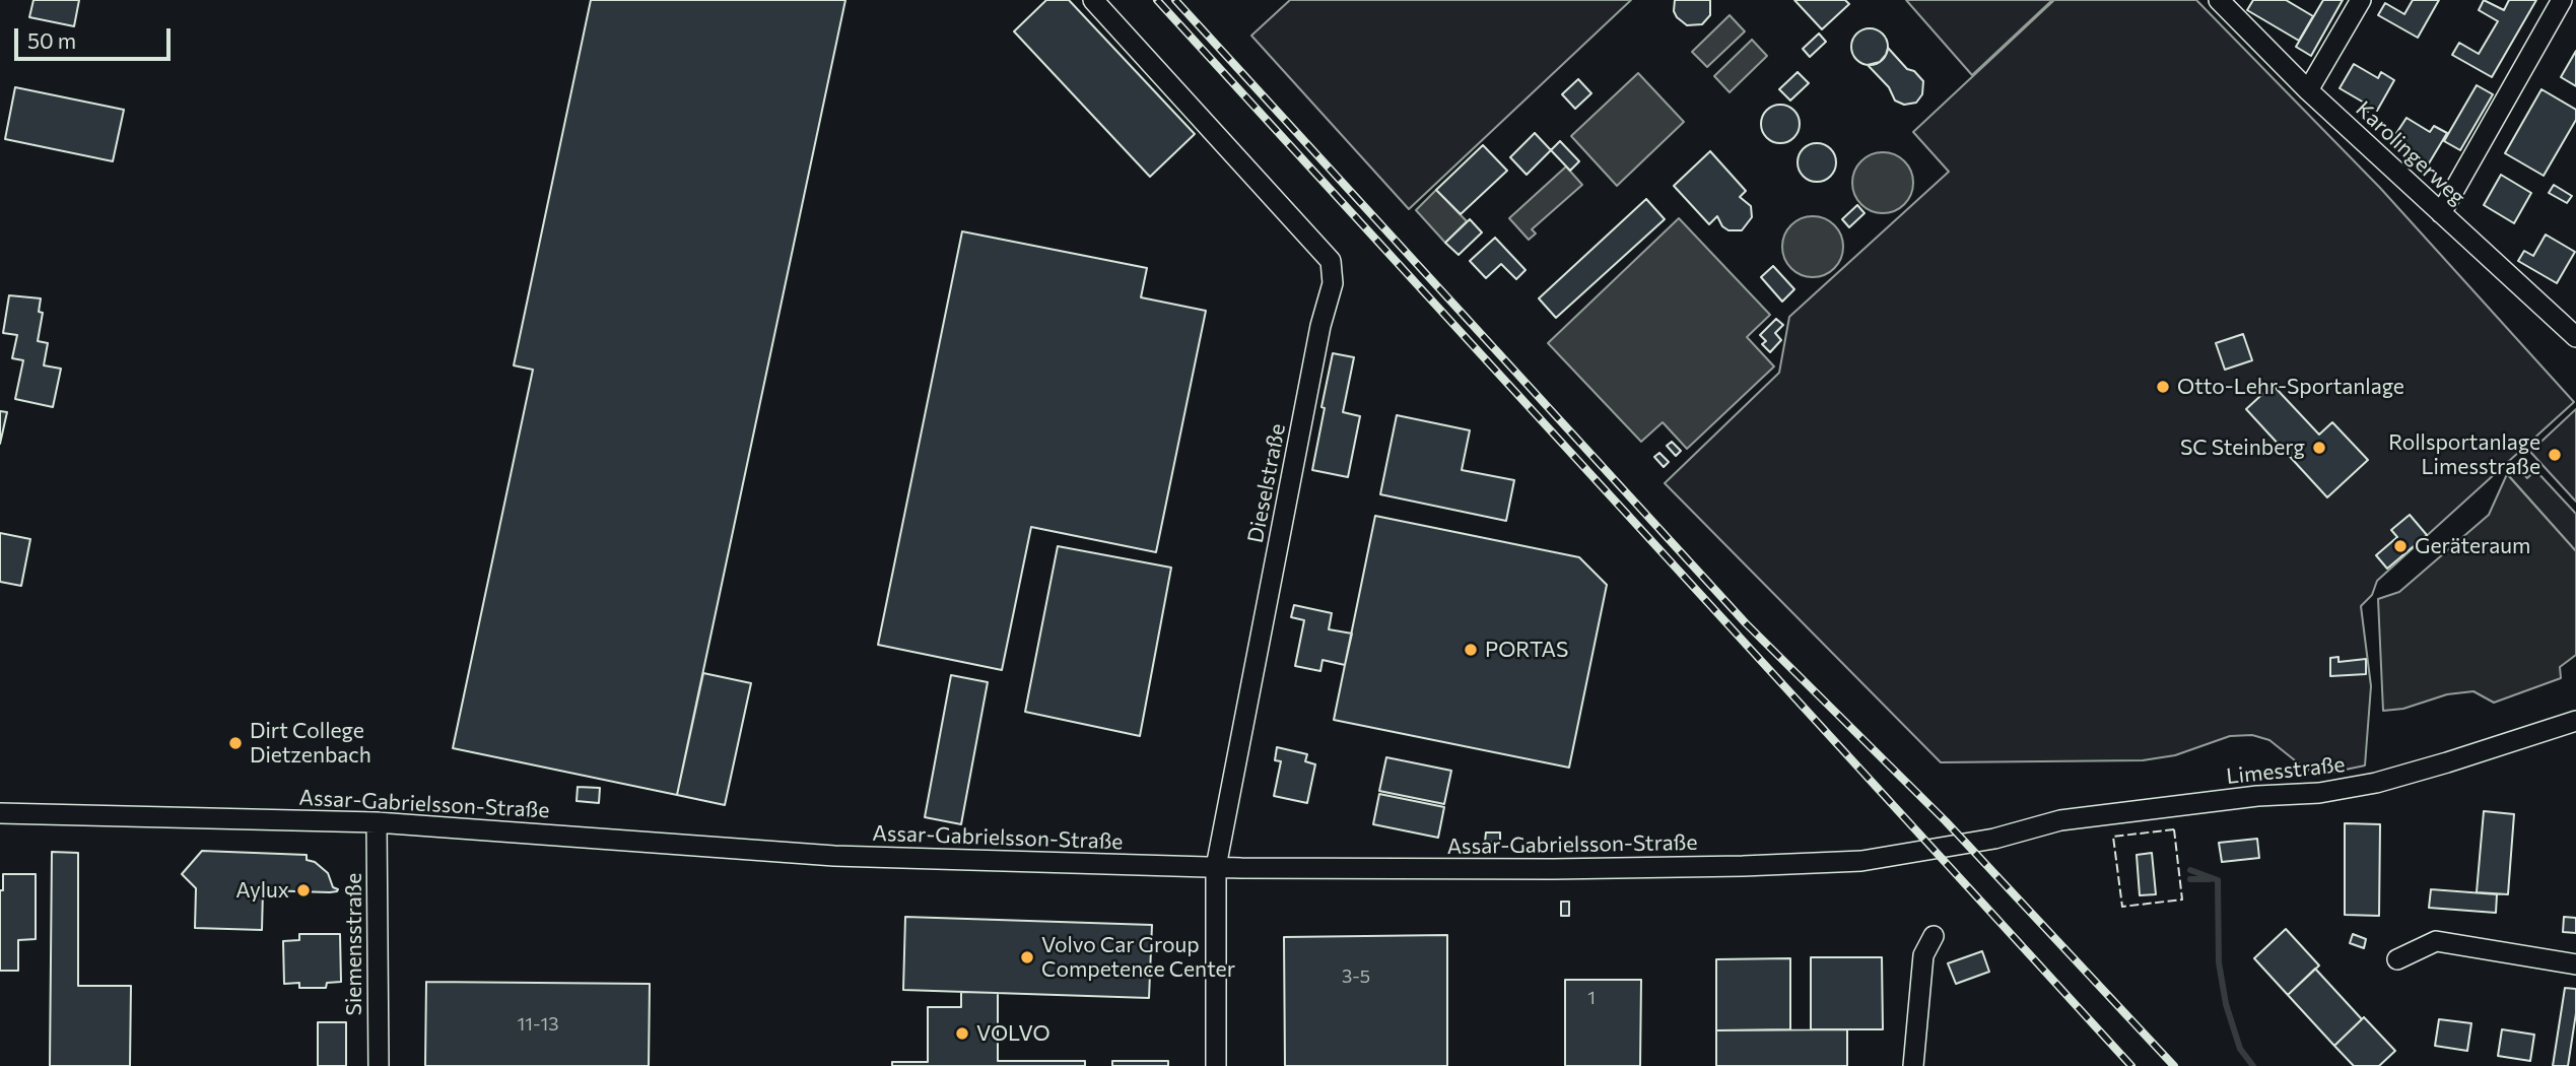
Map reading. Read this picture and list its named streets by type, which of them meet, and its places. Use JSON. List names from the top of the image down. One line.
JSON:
{"streets":{"street":["Karolingerweg","Dieselstraße","Limesstraße","Assar-Gabrielsson-Straße","Siemensstraße"]},"crossings":[["Dieselstraße","Assar-Gabrielsson-Straße"],["Limesstraße","Assar-Gabrielsson-Straße"],["Assar-Gabrielsson-Straße","Siemensstraße"]],"places":["Otto-Lehr-Sportanlage","SC Steinberg","Rollsportanlage Limesstraße","Geräteraum","PORTAS","Dirt College Dietzenbach","Aylux","Volvo Car Group Competence Center","VOLVO"],"house_numbers":["3-5","1","11-13"],"scale_bar":"50 m"}
